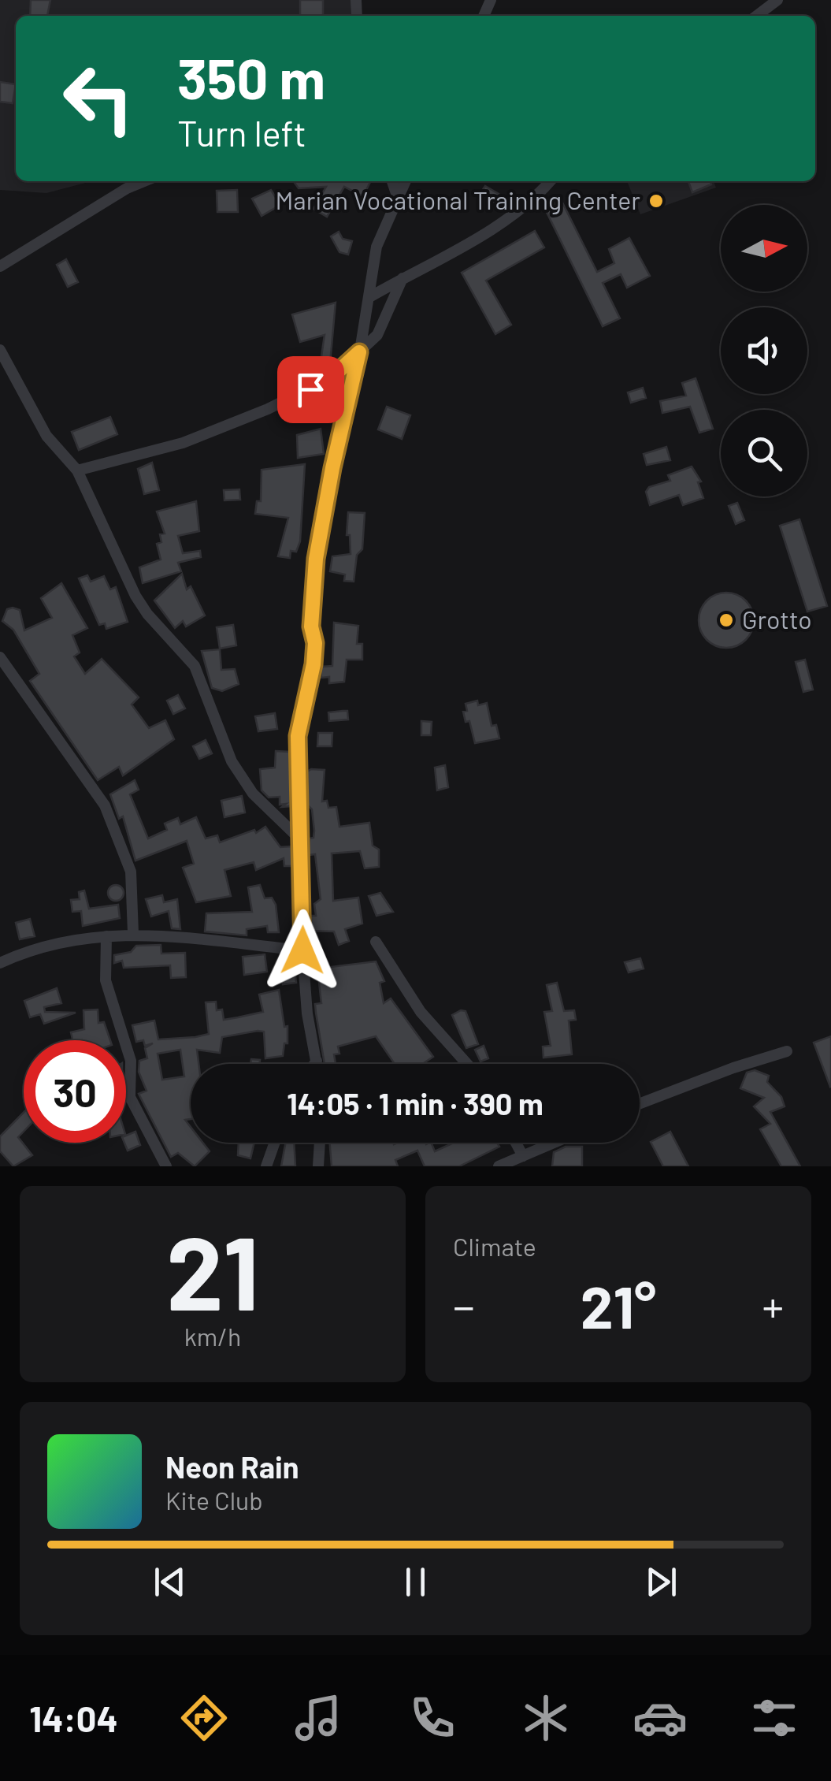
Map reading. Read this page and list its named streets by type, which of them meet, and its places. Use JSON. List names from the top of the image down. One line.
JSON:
{"places":["Marian Vocational Training Center","Grotto"],"north":"right","page":{"turn":["350 m","Turn left"],"limit":"30","trip":"14:05 · 1 min · 390 m","tile":[["21","km/h"],"Climate"],"heat":["−","21°","+"],"song":["Neon Rain","Kite Club"],"tabs":"14:04"}}
